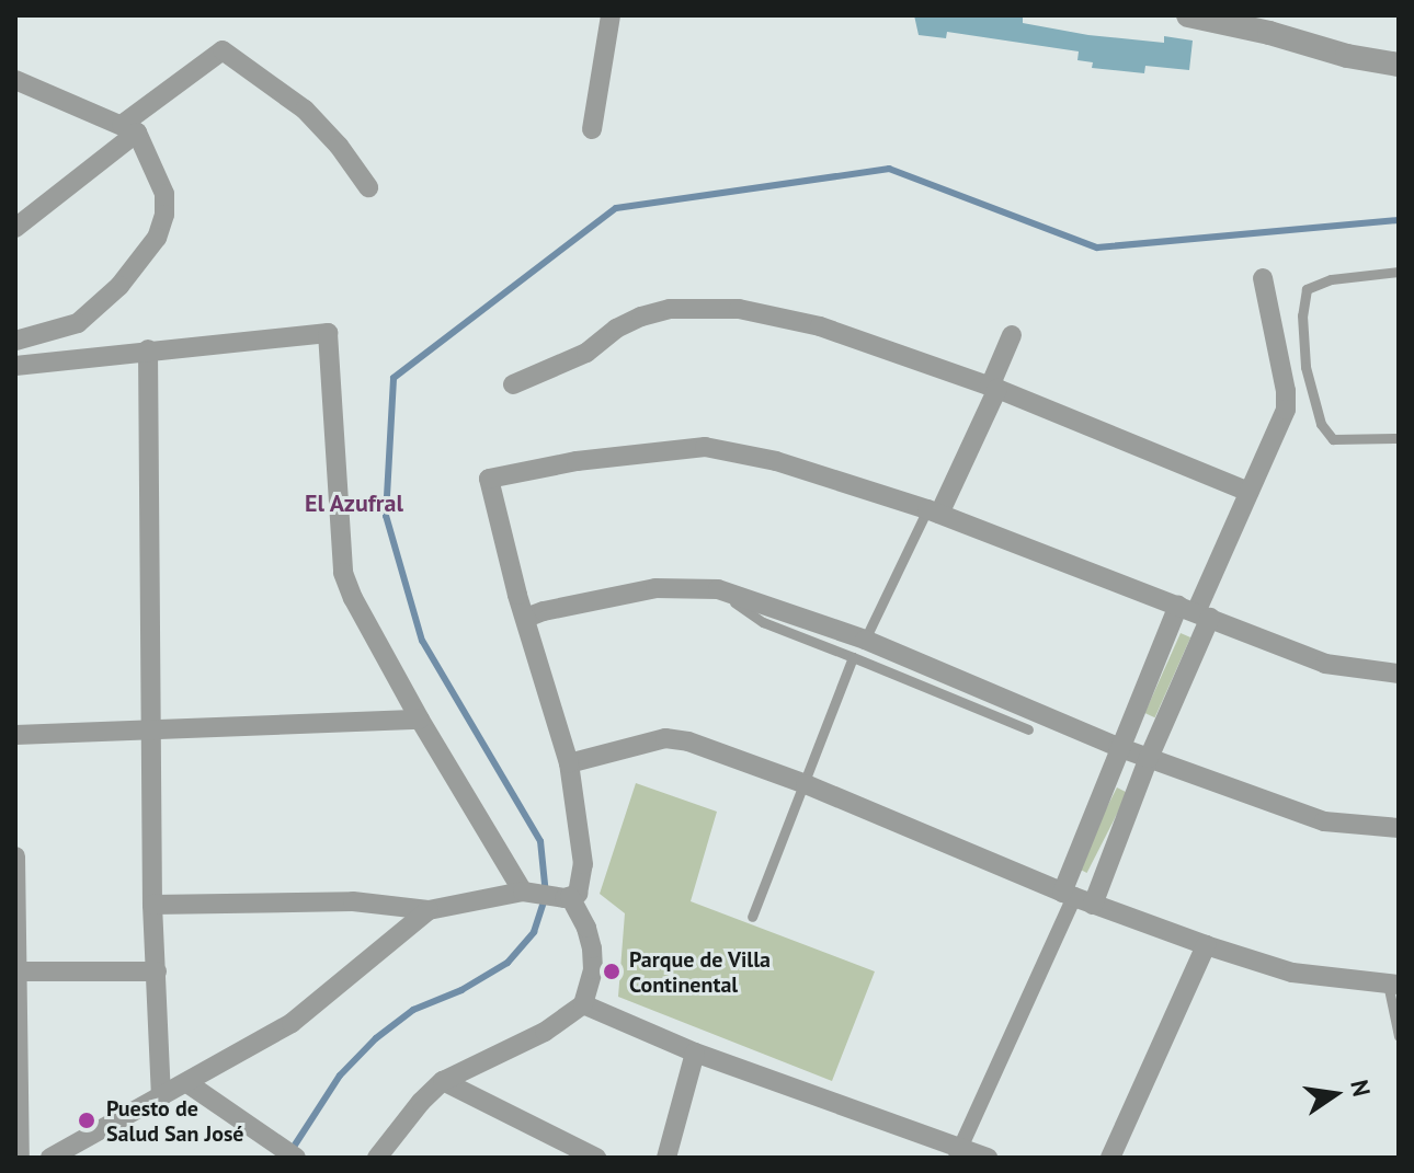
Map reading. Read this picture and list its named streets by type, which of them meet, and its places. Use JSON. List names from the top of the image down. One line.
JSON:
{"districts":["El Azufral"],"places":["Parque de Villa Continental","Puesto de Salud San José"],"north":"right"}
